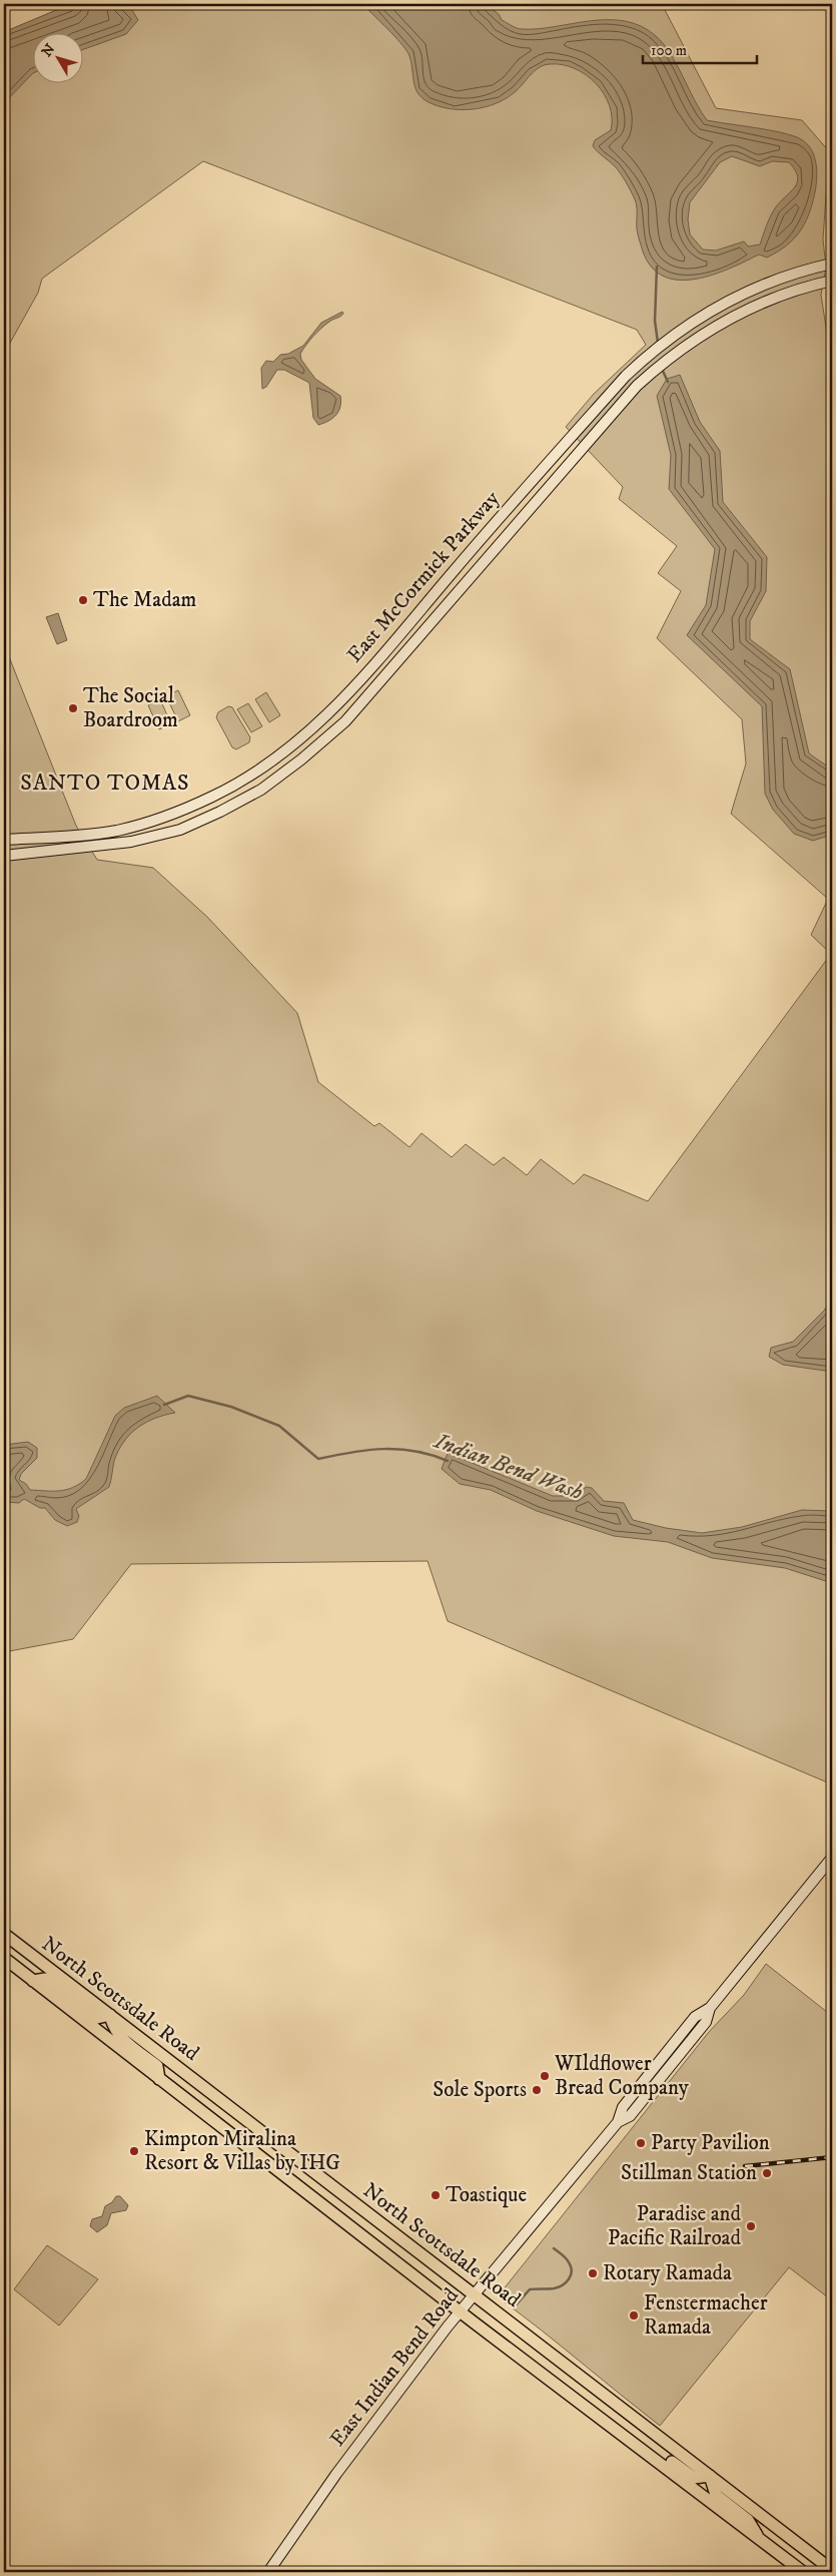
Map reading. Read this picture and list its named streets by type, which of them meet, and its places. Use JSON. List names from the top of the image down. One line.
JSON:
{"streets":{"main road":["East McCormick Parkway","North Scottsdale Road","East Indian Bend Road"]},"crossings":[["North Scottsdale Road","East Indian Bend Road"]],"districts":["SANTO TOMAS"],"water":["Indian Bend Wash"],"places":["The Madam","The Social Boardroom","WIldflower Bread Company","Sole Sports","Party Pavilion","Kimpton Miralina Resort & Villas by IHG","Stillman Station","Toastique","Paradise and Pacific Railroad","Rotary Ramada","Fenstermacher Ramada"],"scale_bar":"100 m","north":"top left"}
